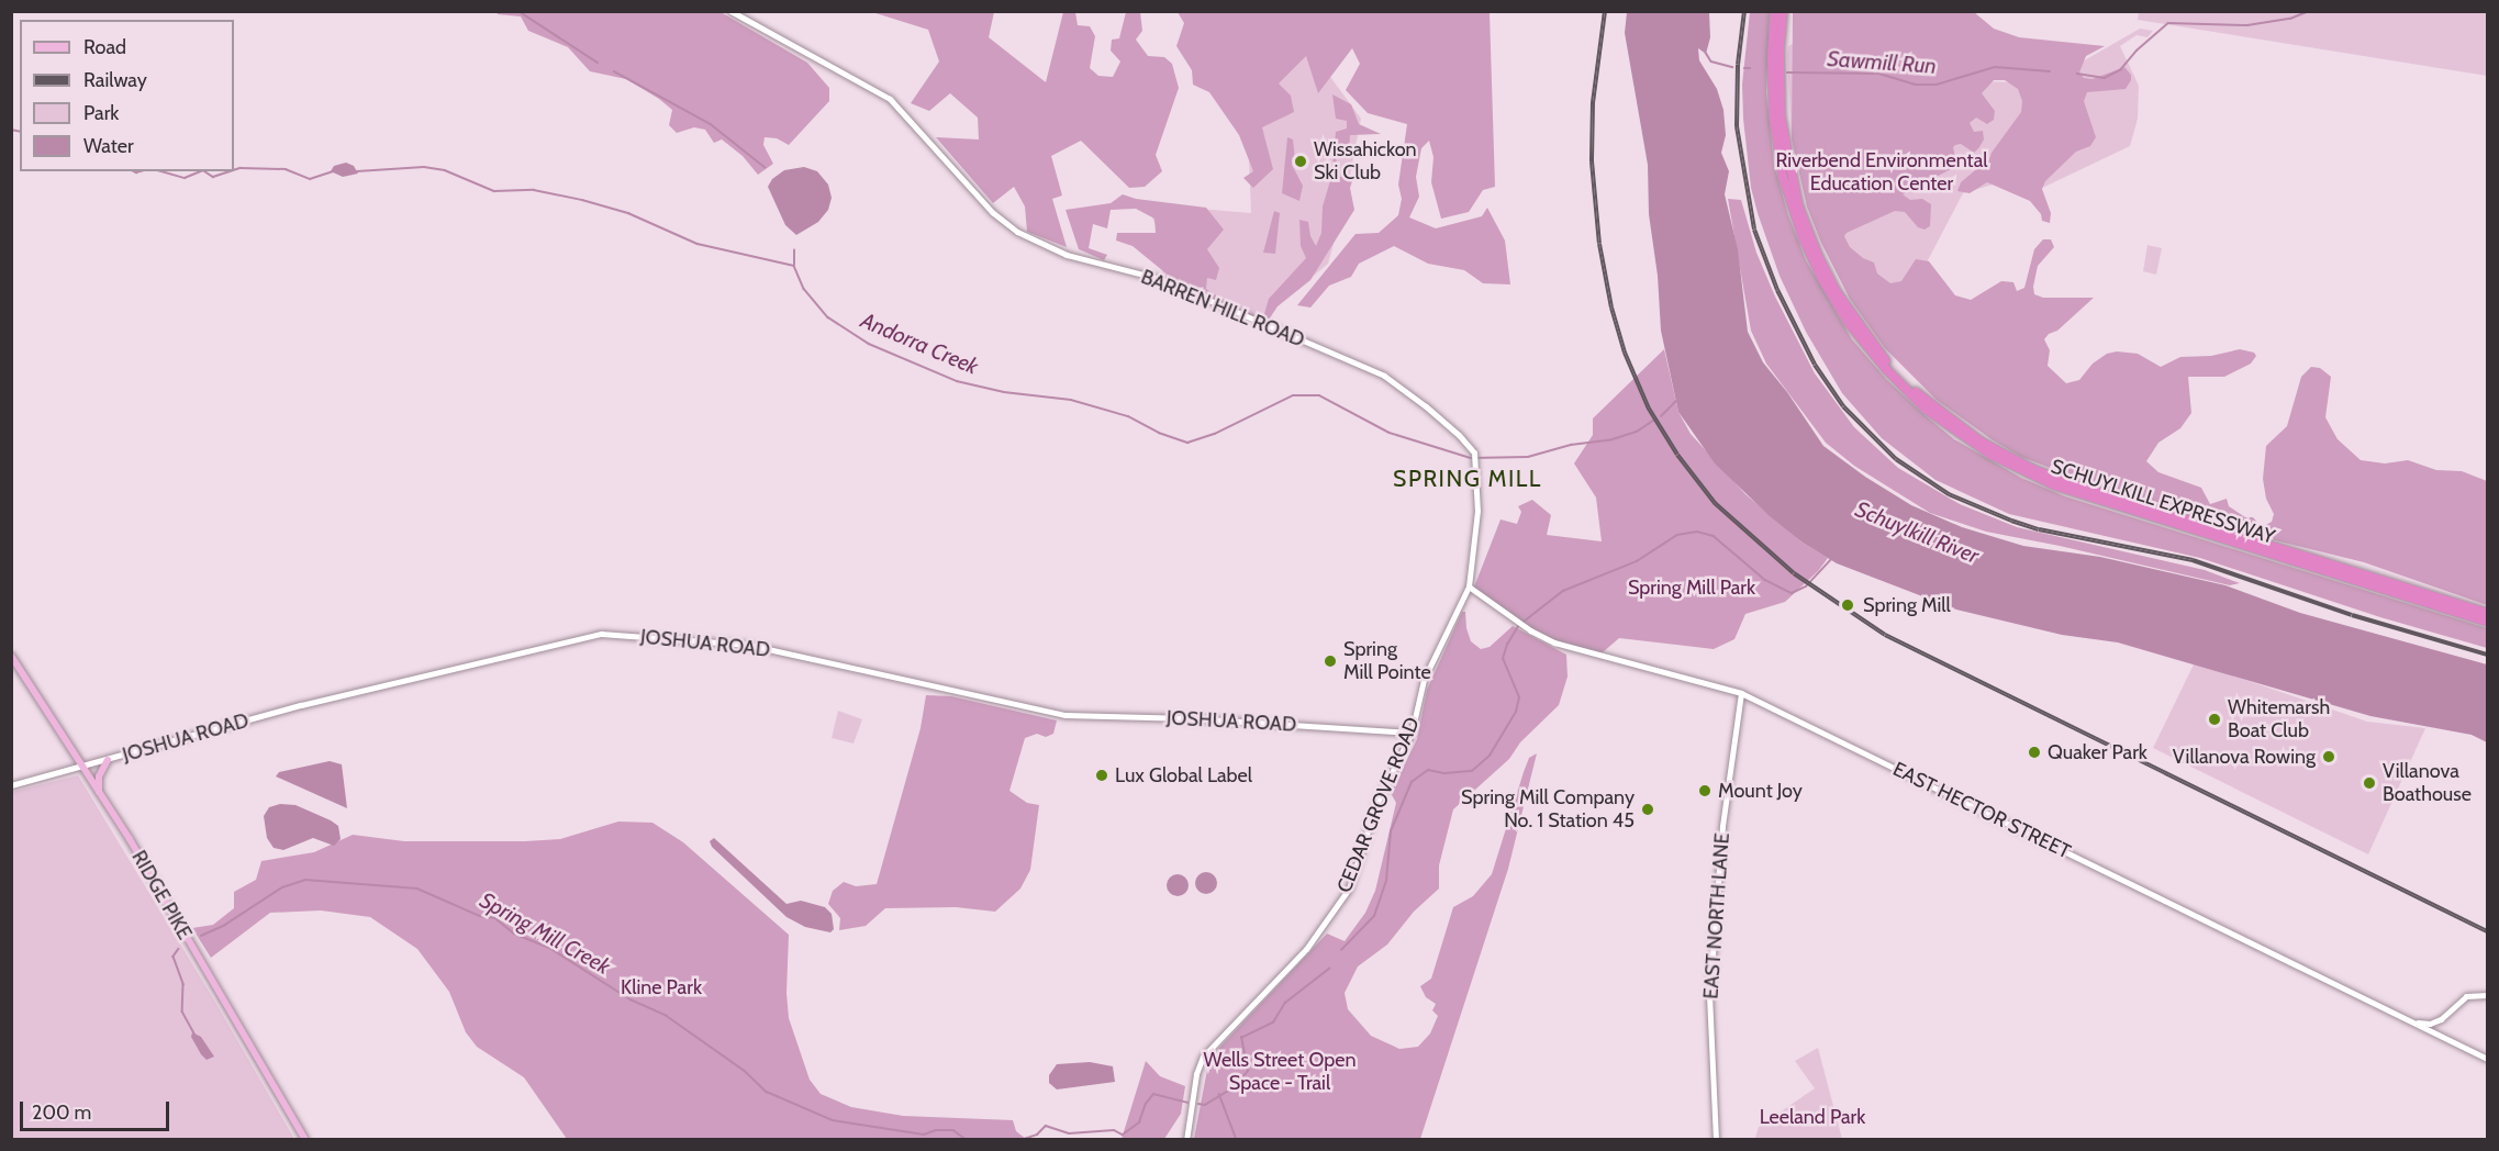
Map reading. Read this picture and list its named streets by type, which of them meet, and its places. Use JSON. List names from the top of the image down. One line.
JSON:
{"streets":{"highway":["SCHUYLKILL EXPRESSWAY"],"main road":["BARREN HILL ROAD","JOSHUA ROAD","CEDAR GROVE ROAD","EAST HECTOR STREET","RIDGE PIKE","EAST NORTH LANE"]},"crossings":[["BARREN HILL ROAD","CEDAR GROVE ROAD"],["BARREN HILL ROAD","EAST HECTOR STREET"],["JOSHUA ROAD","CEDAR GROVE ROAD"],["JOSHUA ROAD","RIDGE PIKE"],["CEDAR GROVE ROAD","EAST HECTOR STREET"],["EAST HECTOR STREET","EAST NORTH LANE"]],"districts":["SPRING MILL"],"water":["Sawmill Run","Andorra Creek","Schuylkill River","Spring Mill Creek"],"parks":["Riverbend Environmental Education Center","Spring Mill Park","Kline Park","Wells Street Open Space - Trail","Leeland Park"],"places":["Wissahickon Ski Club","Spring Mill","Spring Mill Pointe","Whitemarsh Boat Club","Quaker Park","Villanova Rowing","Lux Global Label","Villanova Boathouse","Mount Joy","Spring Mill Company No. 1 Station 45"],"legend":["Road","Railway","Park","Water"],"scale_bar":"200 m"}
